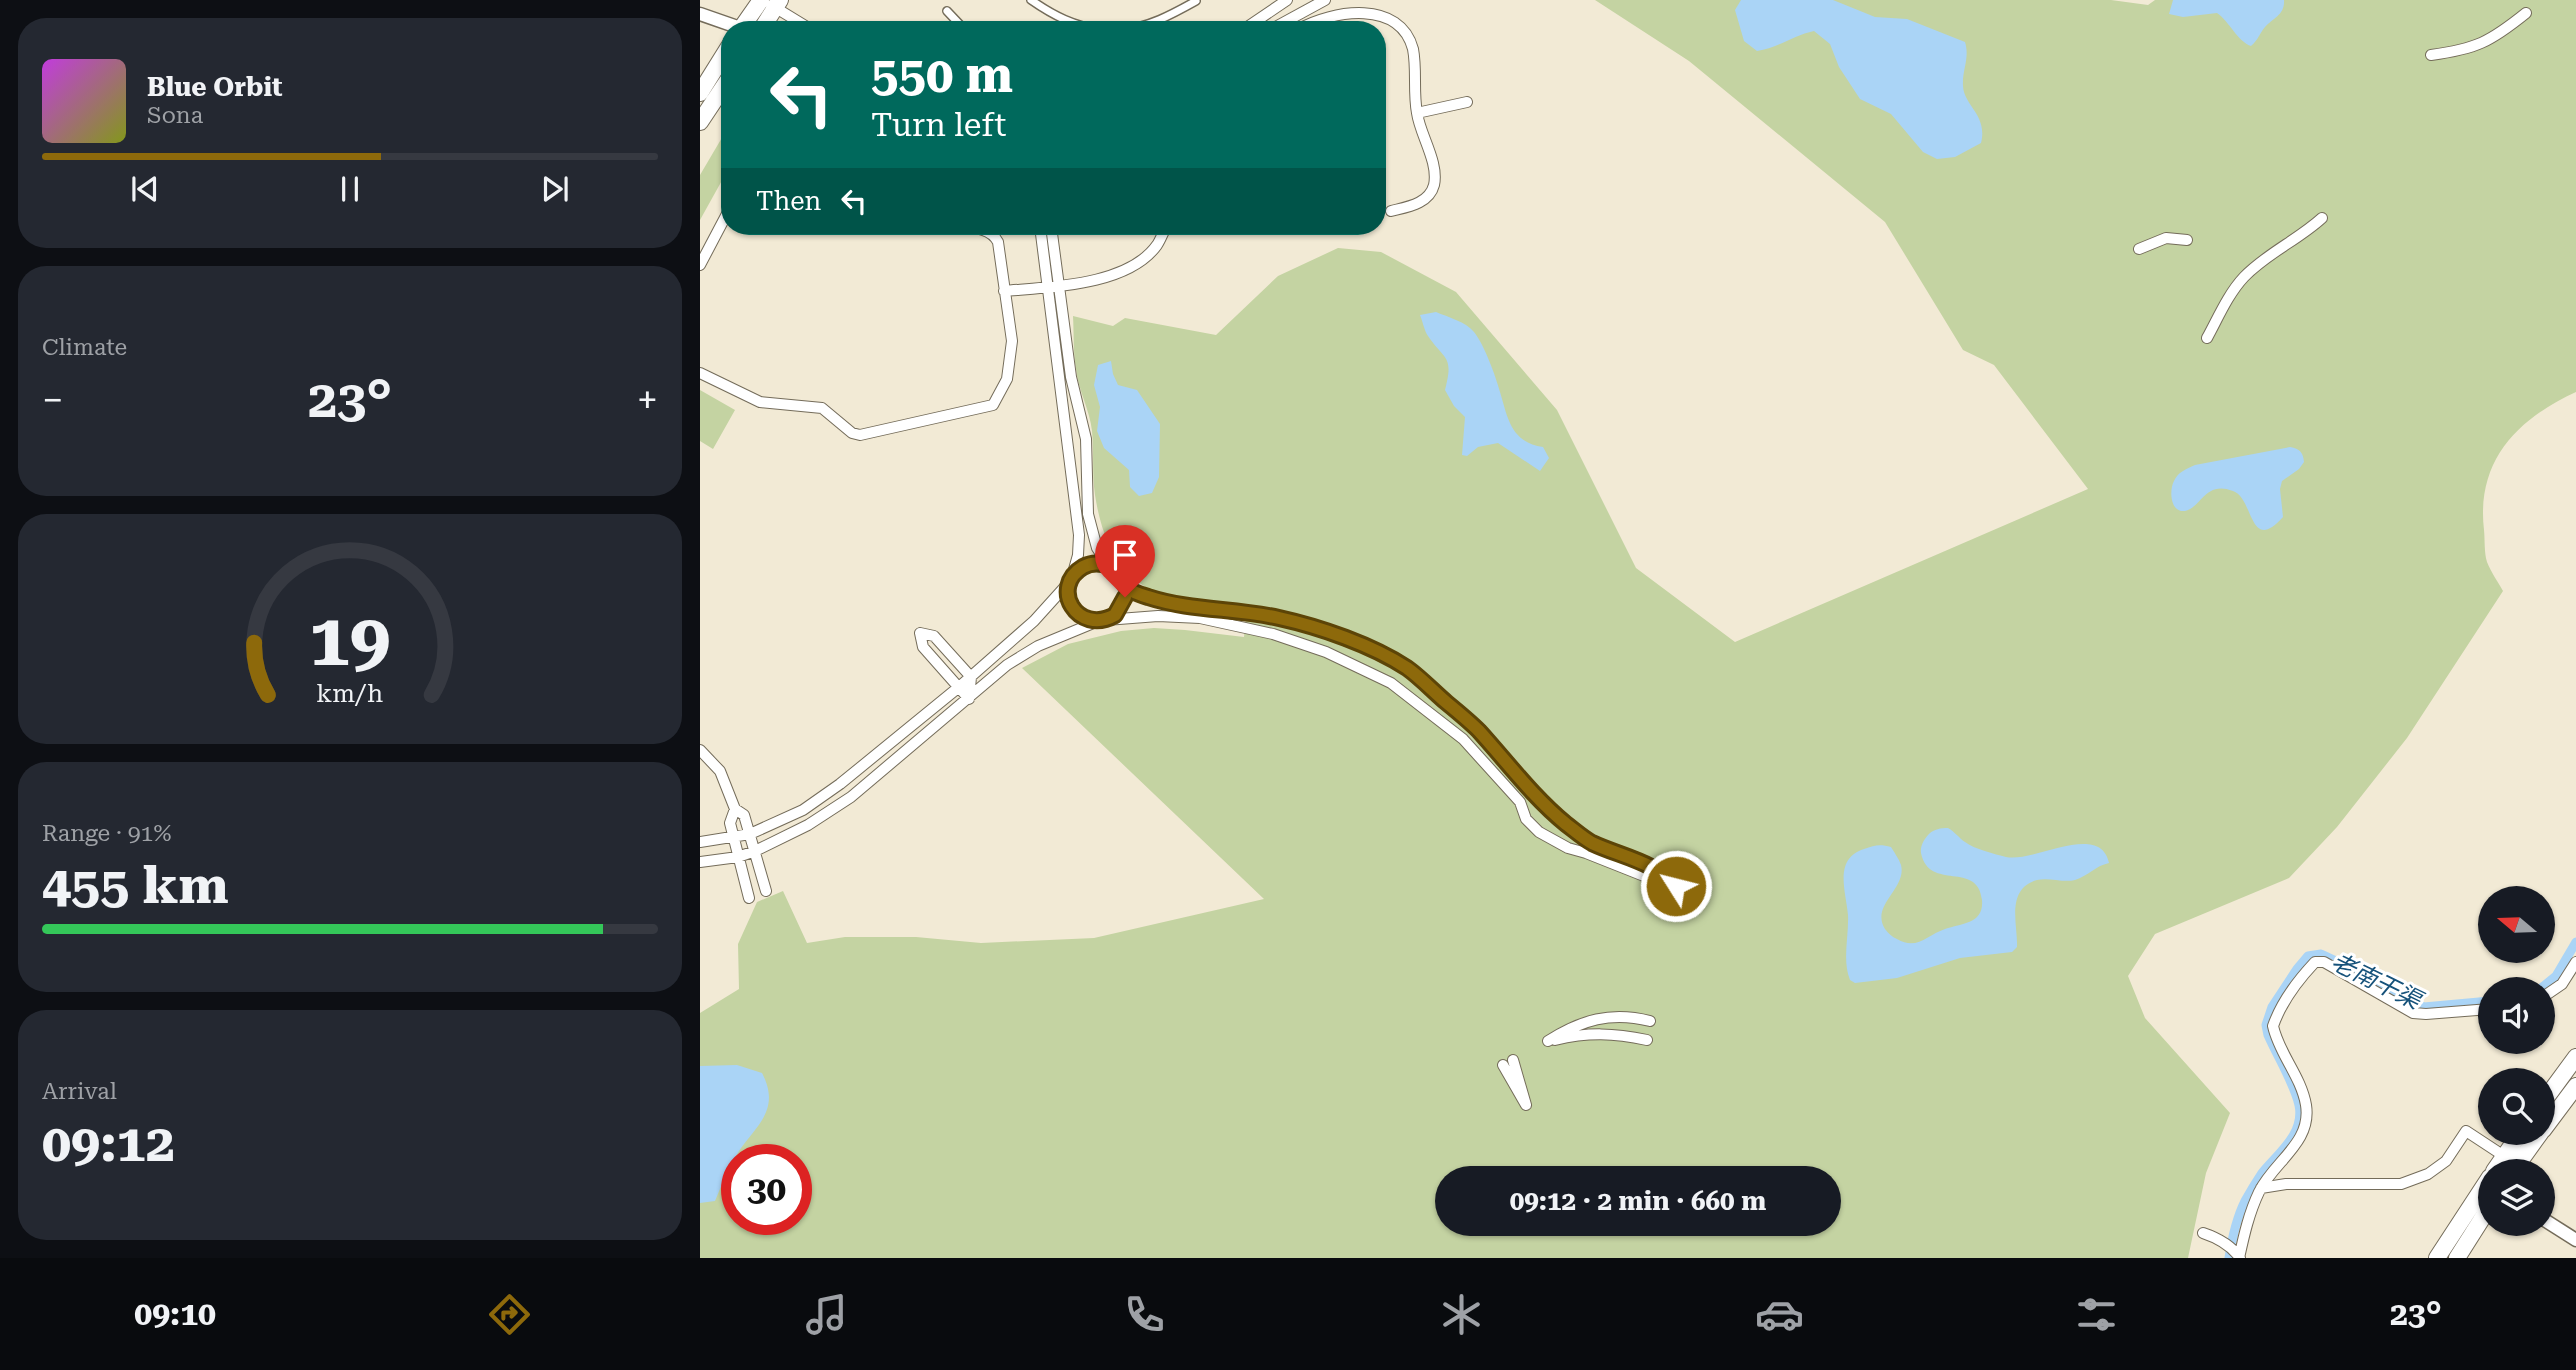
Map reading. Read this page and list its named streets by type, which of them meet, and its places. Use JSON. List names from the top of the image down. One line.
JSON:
{"water":["老南干渠"],"north":"left","page":{"turn":["550 m","Turn left"],"song":["Blue Orbit","Sona"],"then":"Then","tile":["Climate",["Range · 91%","455 km"],["Arrival","09:12"]],"heat":["−","23°","+"],"limit":"30","trip":"09:12 · 2 min · 660 m","tabs":["09:10","23°"],"gauge":["19","km/h"]}}
